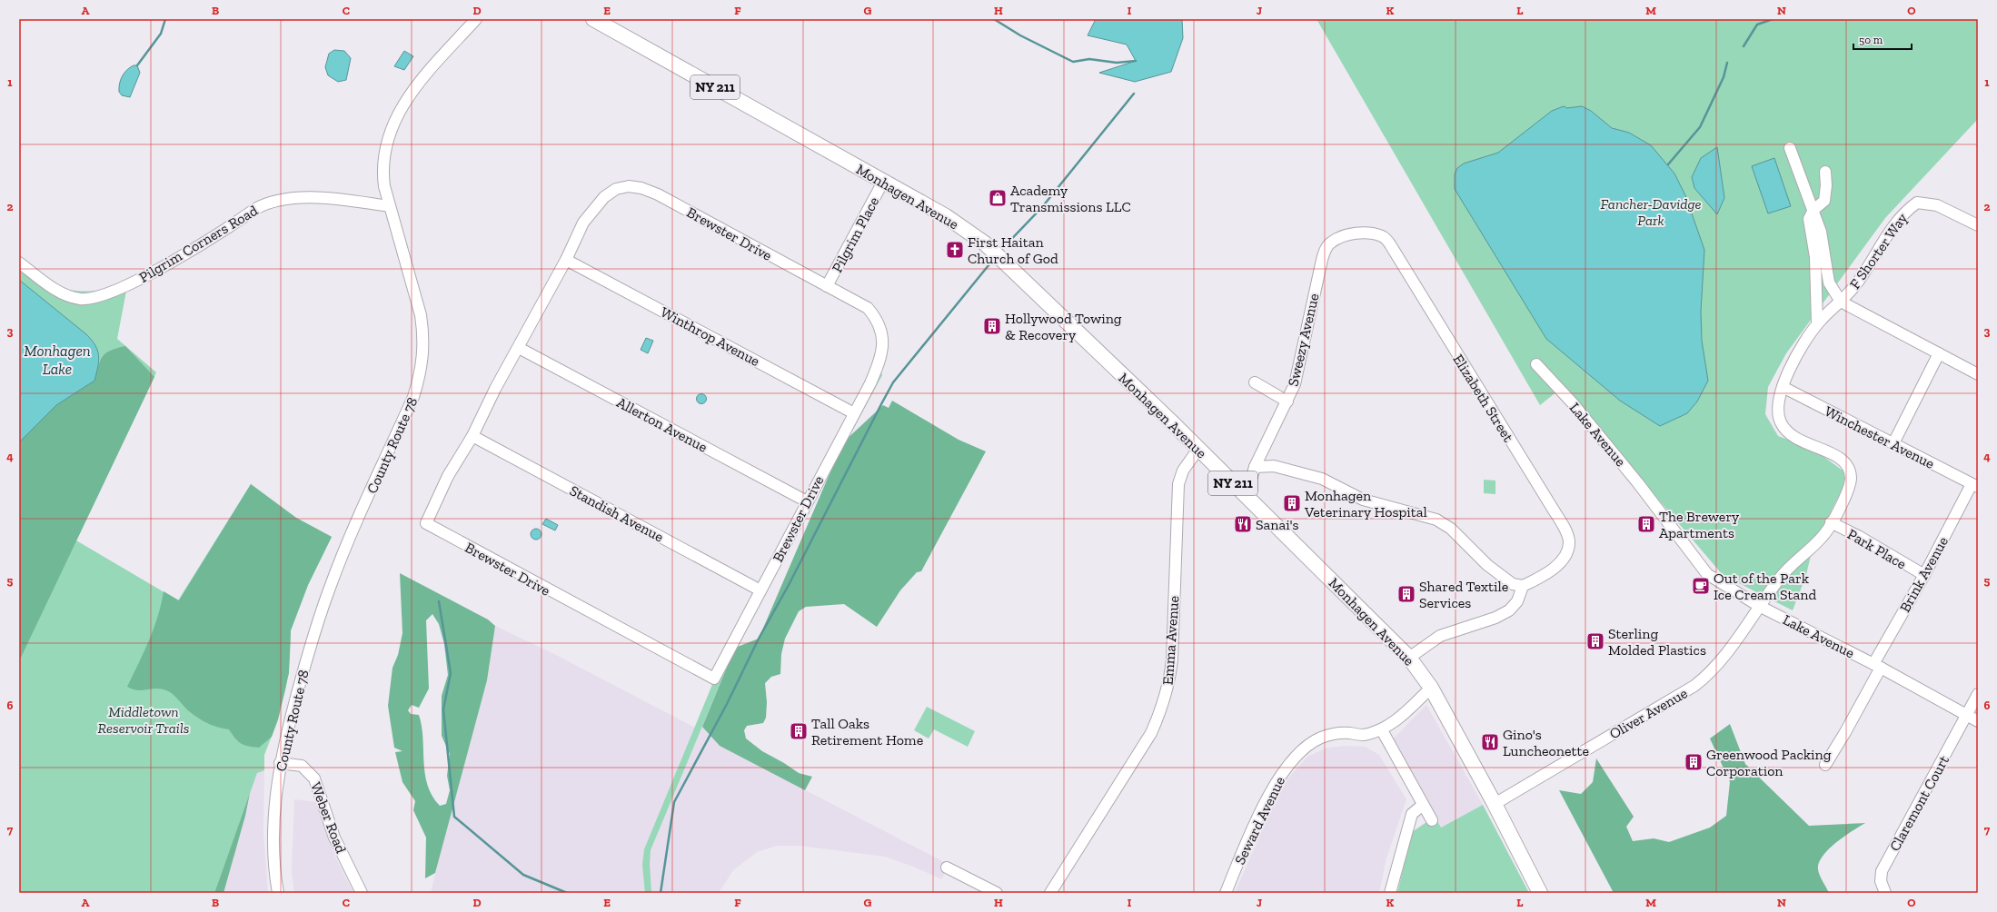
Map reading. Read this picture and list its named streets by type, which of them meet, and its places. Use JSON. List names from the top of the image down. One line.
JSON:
{"streets":{"main road":["NY 211","Monhagen Avenue"],"street":["Brewster Drive","Pilgrim Place","Pilgrim Corners Road","F Shorter Way","Winthrop Avenue","Sweezy Avenue","Elizabeth Street","Allerton Avenue","Lake Avenue","Winchester Avenue","County Route 78","Standish Avenue","Park Place","Brink Avenue","Emma Avenue","Oliver Avenue","Claremont Court","Weber Road","Seward Avenue"]},"crossings":[["Monhagen Avenue","Pilgrim Place"],["Monhagen Avenue","Sweezy Avenue"],["Monhagen Avenue","Emma Avenue"],["Monhagen Avenue","Oliver Avenue"],["Monhagen Avenue","Seward Avenue"],["Brewster Drive","Pilgrim Place"],["Brewster Drive","Winthrop Avenue"],["Brewster Drive","Allerton Avenue"],["Brewster Drive","Standish Avenue"],["Pilgrim Corners Road","County Route 78"],["F Shorter Way","Winchester Avenue"],["F Shorter Way","Park Place"],["F Shorter Way","Oliver Avenue"],["Sweezy Avenue","Elizabeth Street"],["Lake Avenue","Brink Avenue"],["Lake Avenue","Oliver Avenue"],["Lake Avenue","Claremont Court"],["Winchester Avenue","Brink Avenue"],["County Route 78","Weber Road"],["Park Place","Brink Avenue"],["Park Place","Oliver Avenue"]],"water":["Monhagen Lake"],"parks":["Fancher-Davidge Park","Middletown Reservoir Trails"],"places":{"shop":["Academy Transmissions LLC"],"church":["First Haitan Church of God"],"building":["Hollywood Towing & Recovery","Monhagen Veterinary Hospital","The Brewery Apartments","Shared Textile Services","Sterling Molded Plastics","Tall Oaks Retirement Home","Greenwood Packing Corporation"],"restaurant":["Sanai's","Gino's Luncheonette"],"cafe":["Out of the Park Ice Cream Stand"]},"scale_bar":"50 m","grid":{"columns":["A","B","C","D","E","F","G","H","I","J","K","L","M","N","O"],"rows":["1","2","3","4","5","6","7"]}}
